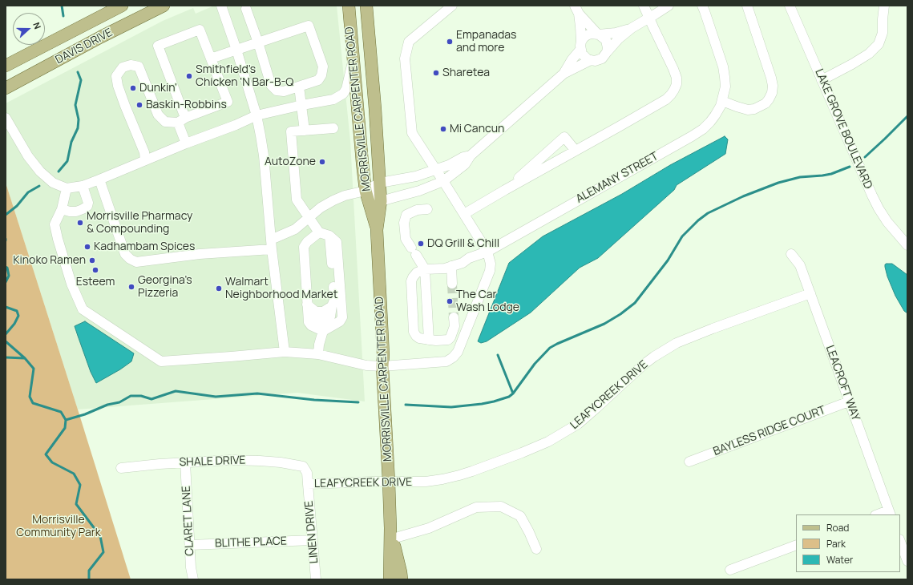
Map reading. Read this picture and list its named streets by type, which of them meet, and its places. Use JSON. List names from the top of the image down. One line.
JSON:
{"streets":{"main road":["DAVIS DRIVE","MORRISVILLE CARPENTER ROAD"],"street":["LAKE GROVE BOULEVARD","ALEMANY STREET","LEACROFT WAY","LEAFYCREEK DRIVE","BAYLESS RIDGE COURT","SHALE DRIVE","CLARET LANE","LINEN DRIVE","BLITHE PLACE"]},"crossings":[["MORRISVILLE CARPENTER ROAD","LEAFYCREEK DRIVE"],["LEACROFT WAY","LEAFYCREEK DRIVE"],["LEACROFT WAY","BAYLESS RIDGE COURT"],["LEAFYCREEK DRIVE","LINEN DRIVE"],["SHALE DRIVE","CLARET LANE"],["SHALE DRIVE","LINEN DRIVE"],["CLARET LANE","BLITHE PLACE"],["LINEN DRIVE","BLITHE PLACE"]],"parks":["Morrisville Community Park"],"places":["Empanadas and more","Sharetea","Smithfield's Chicken 'N Bar-B-Q","Dunkin'","Baskin-Robbins","Mi Cancun","AutoZone","Morrisville Pharmacy & Compounding","DQ Grill & Chill","Kadhambam Spices","Kinoko Ramen","Esteem","Georgina's Pizzeria","Walmart Neighborhood Market","The Car Wash Lodge"],"legend":["Road","Park","Water"],"north":"right"}
